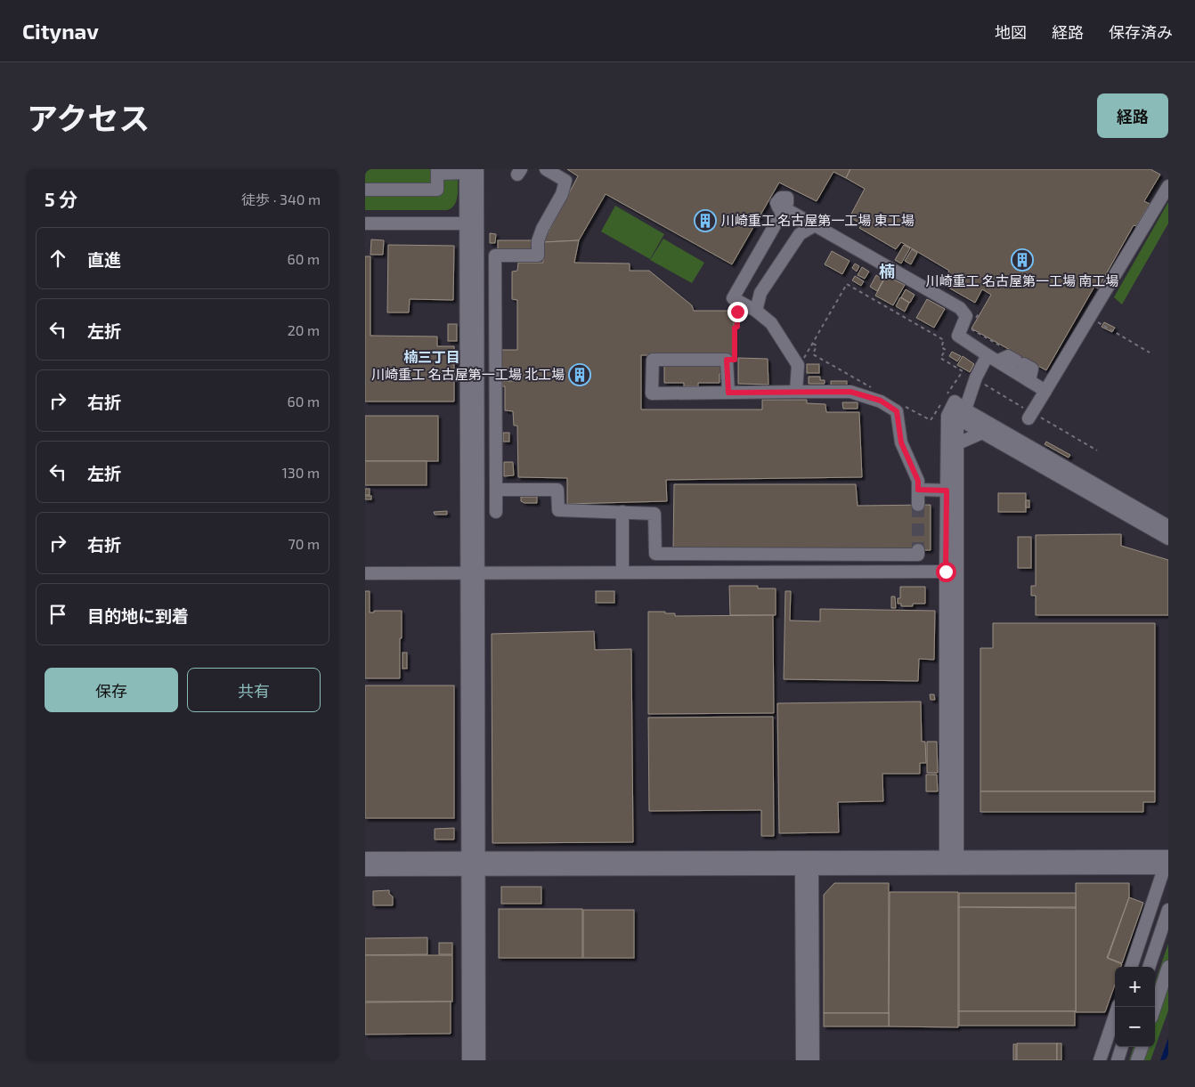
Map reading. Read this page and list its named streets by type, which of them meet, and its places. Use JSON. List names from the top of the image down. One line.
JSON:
{"districts":["楠","楠三丁目"],"places":{"building":["川崎重工 名古屋第一工場 東工場","川崎重工 名古屋第一工場 南工場","川崎重工 名古屋第一工場 北工場"]},"page":{"header":"Citynav","nav":["地図","経路","保存済み"],"title":"アクセス","buttons":["経路",["保存","共有"]],"heading":["5 分","徒歩 · 340 m"],"list":[["直進","60 m"],["左折","20 m"],["右折","60 m"],["左折","130 m"],["右折","70 m"],"目的地に到着"],"map_buttons":["+","−"]}}
